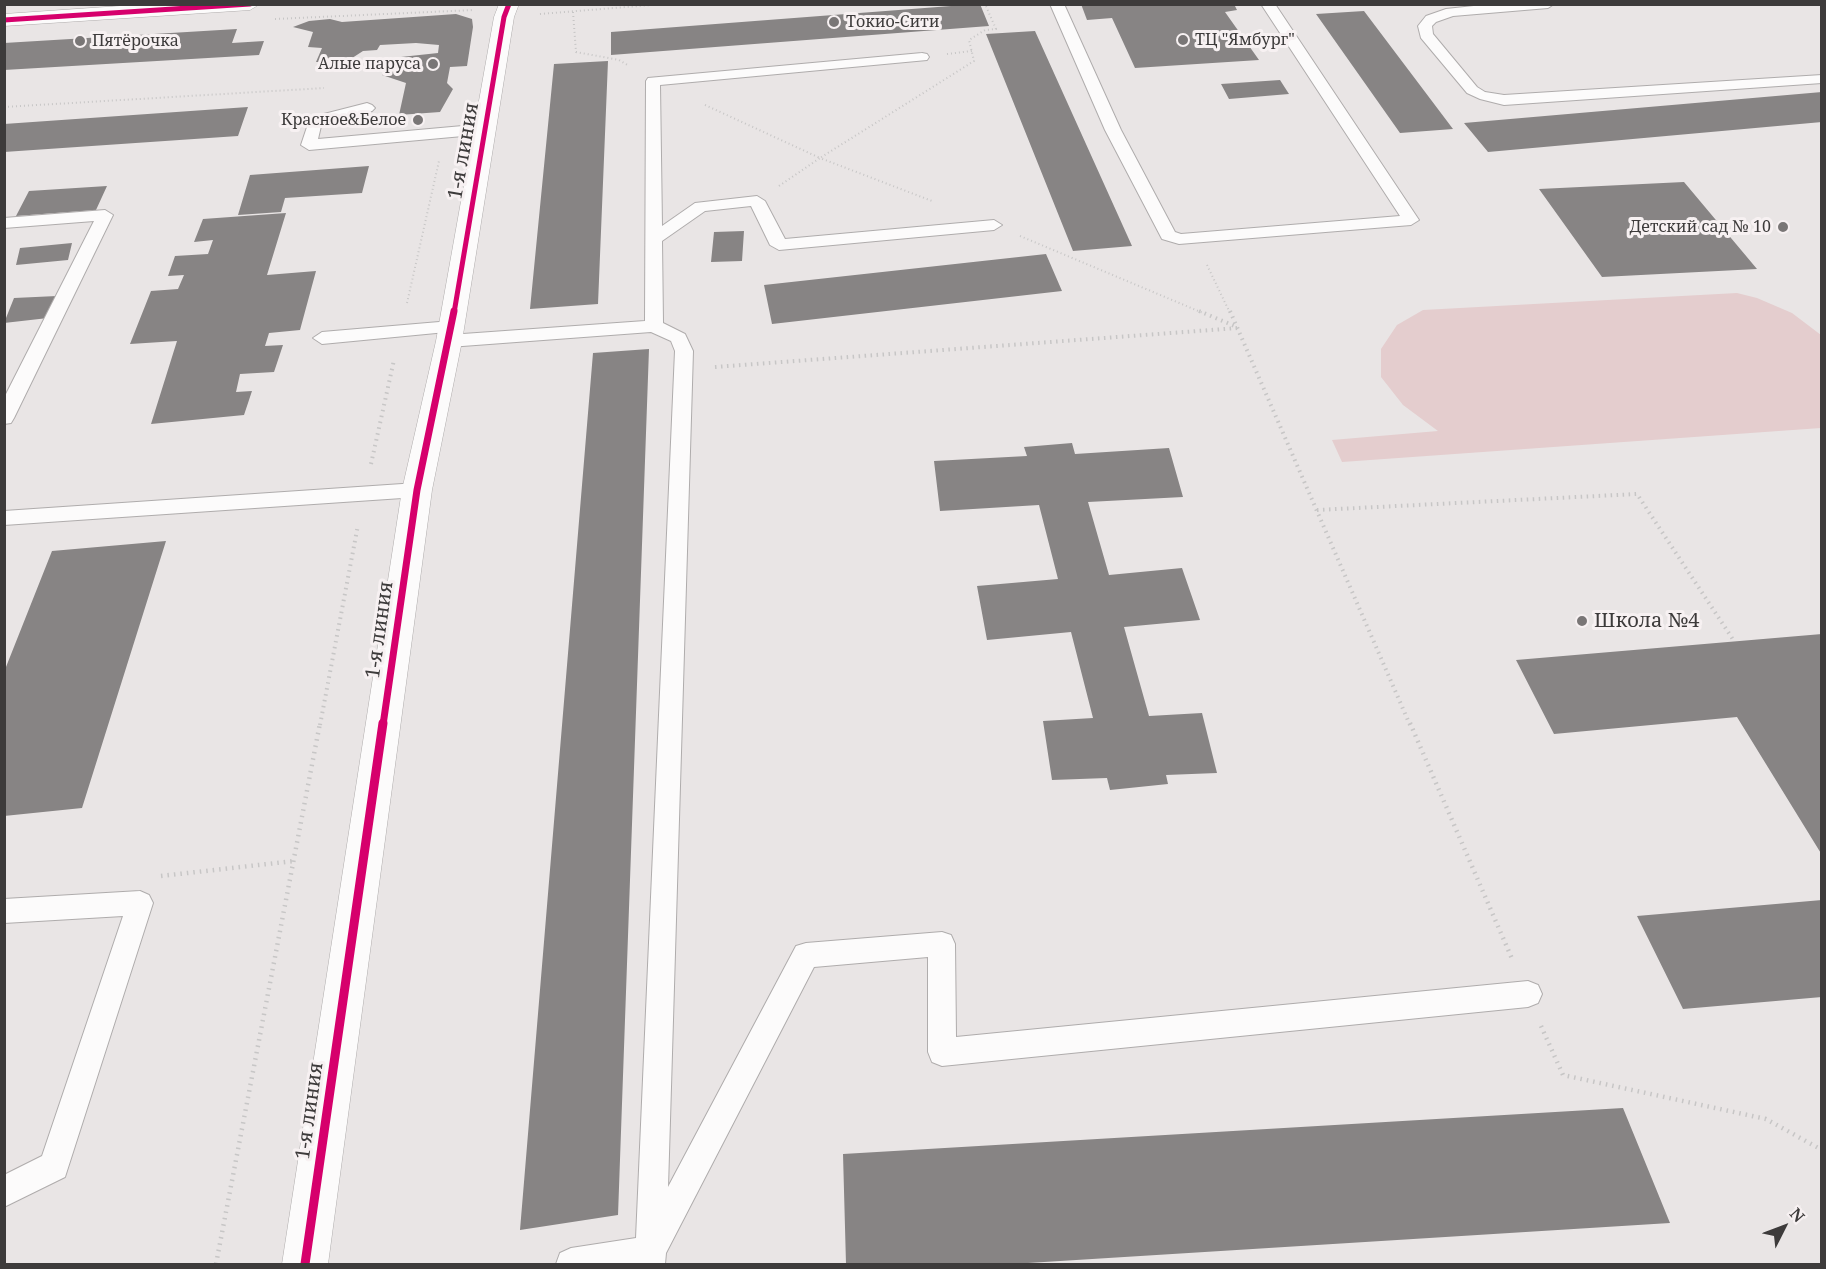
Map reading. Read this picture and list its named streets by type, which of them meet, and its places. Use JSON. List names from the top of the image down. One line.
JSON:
{"streets":{"street":["1-я линия"]},"places":["Токио-Сити","ТЦ \"Ямбург\"","Пятёрочка","Алые паруса","Красное&Белое","Детский сад № 10","Школа №4"],"north":"top right"}
